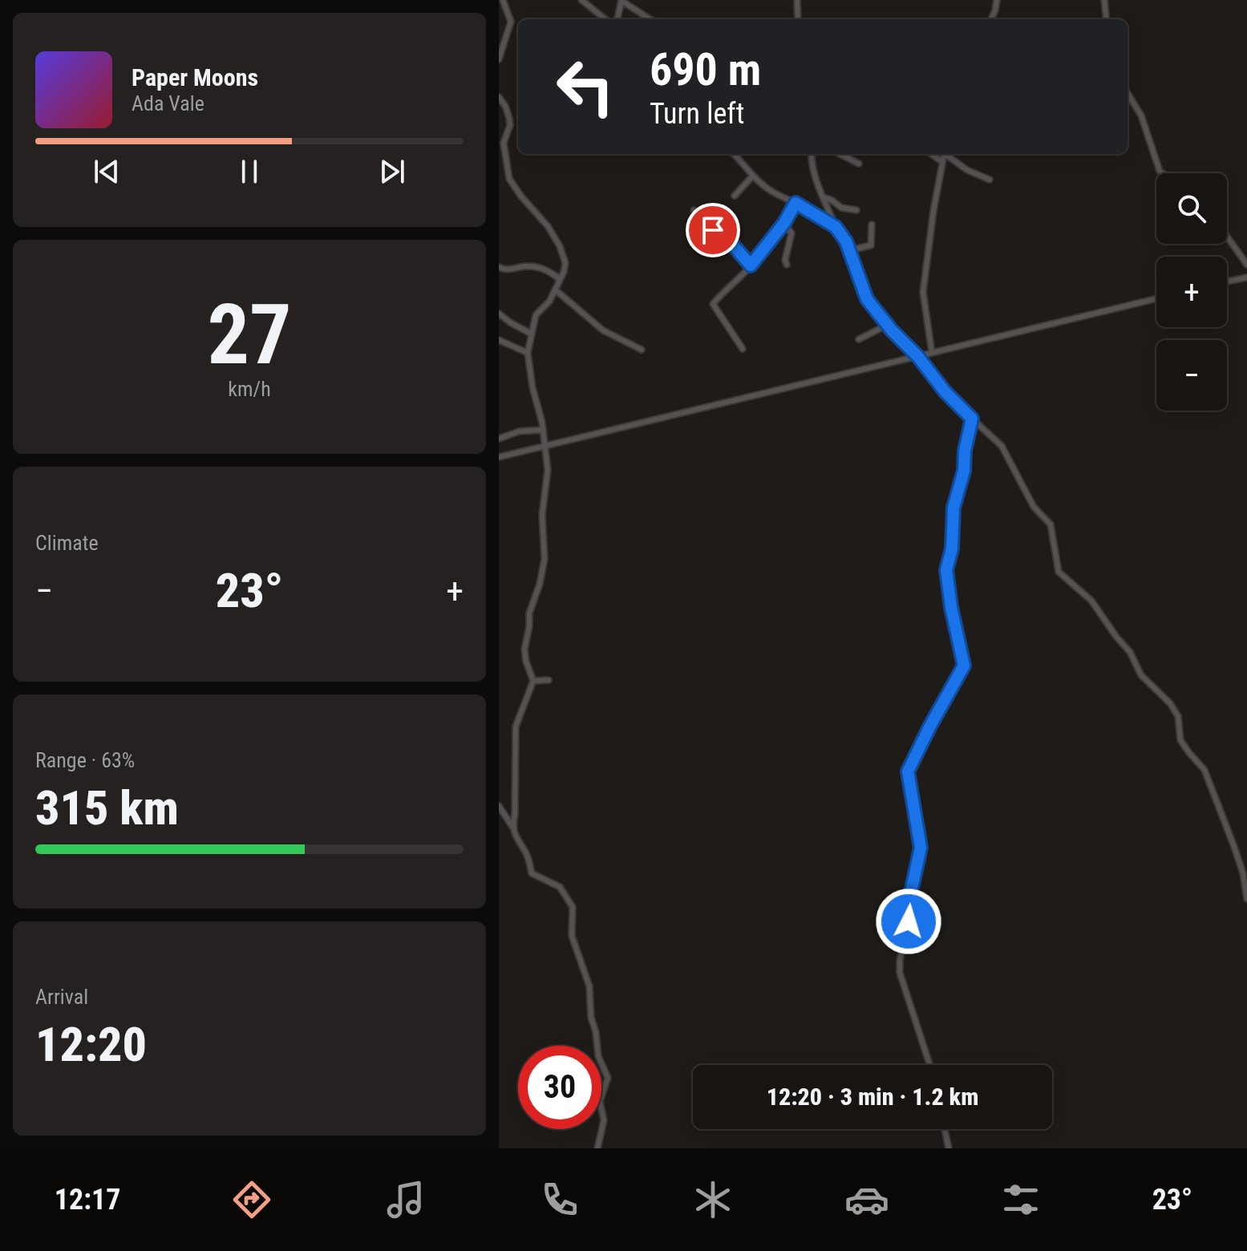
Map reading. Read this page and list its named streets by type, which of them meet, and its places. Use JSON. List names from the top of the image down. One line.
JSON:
{"page":{"turn":["690 m","Turn left"],"song":["Paper Moons","Ada Vale"],"map_buttons":["+","−"],"tile":[["27","km/h"],"Climate",["Range · 63%","315 km"],["Arrival","12:20"]],"heat":["−","23°","+"],"limit":"30","trip":"12:20 · 3 min · 1.2 km","tabs":["12:17","23°"]}}
